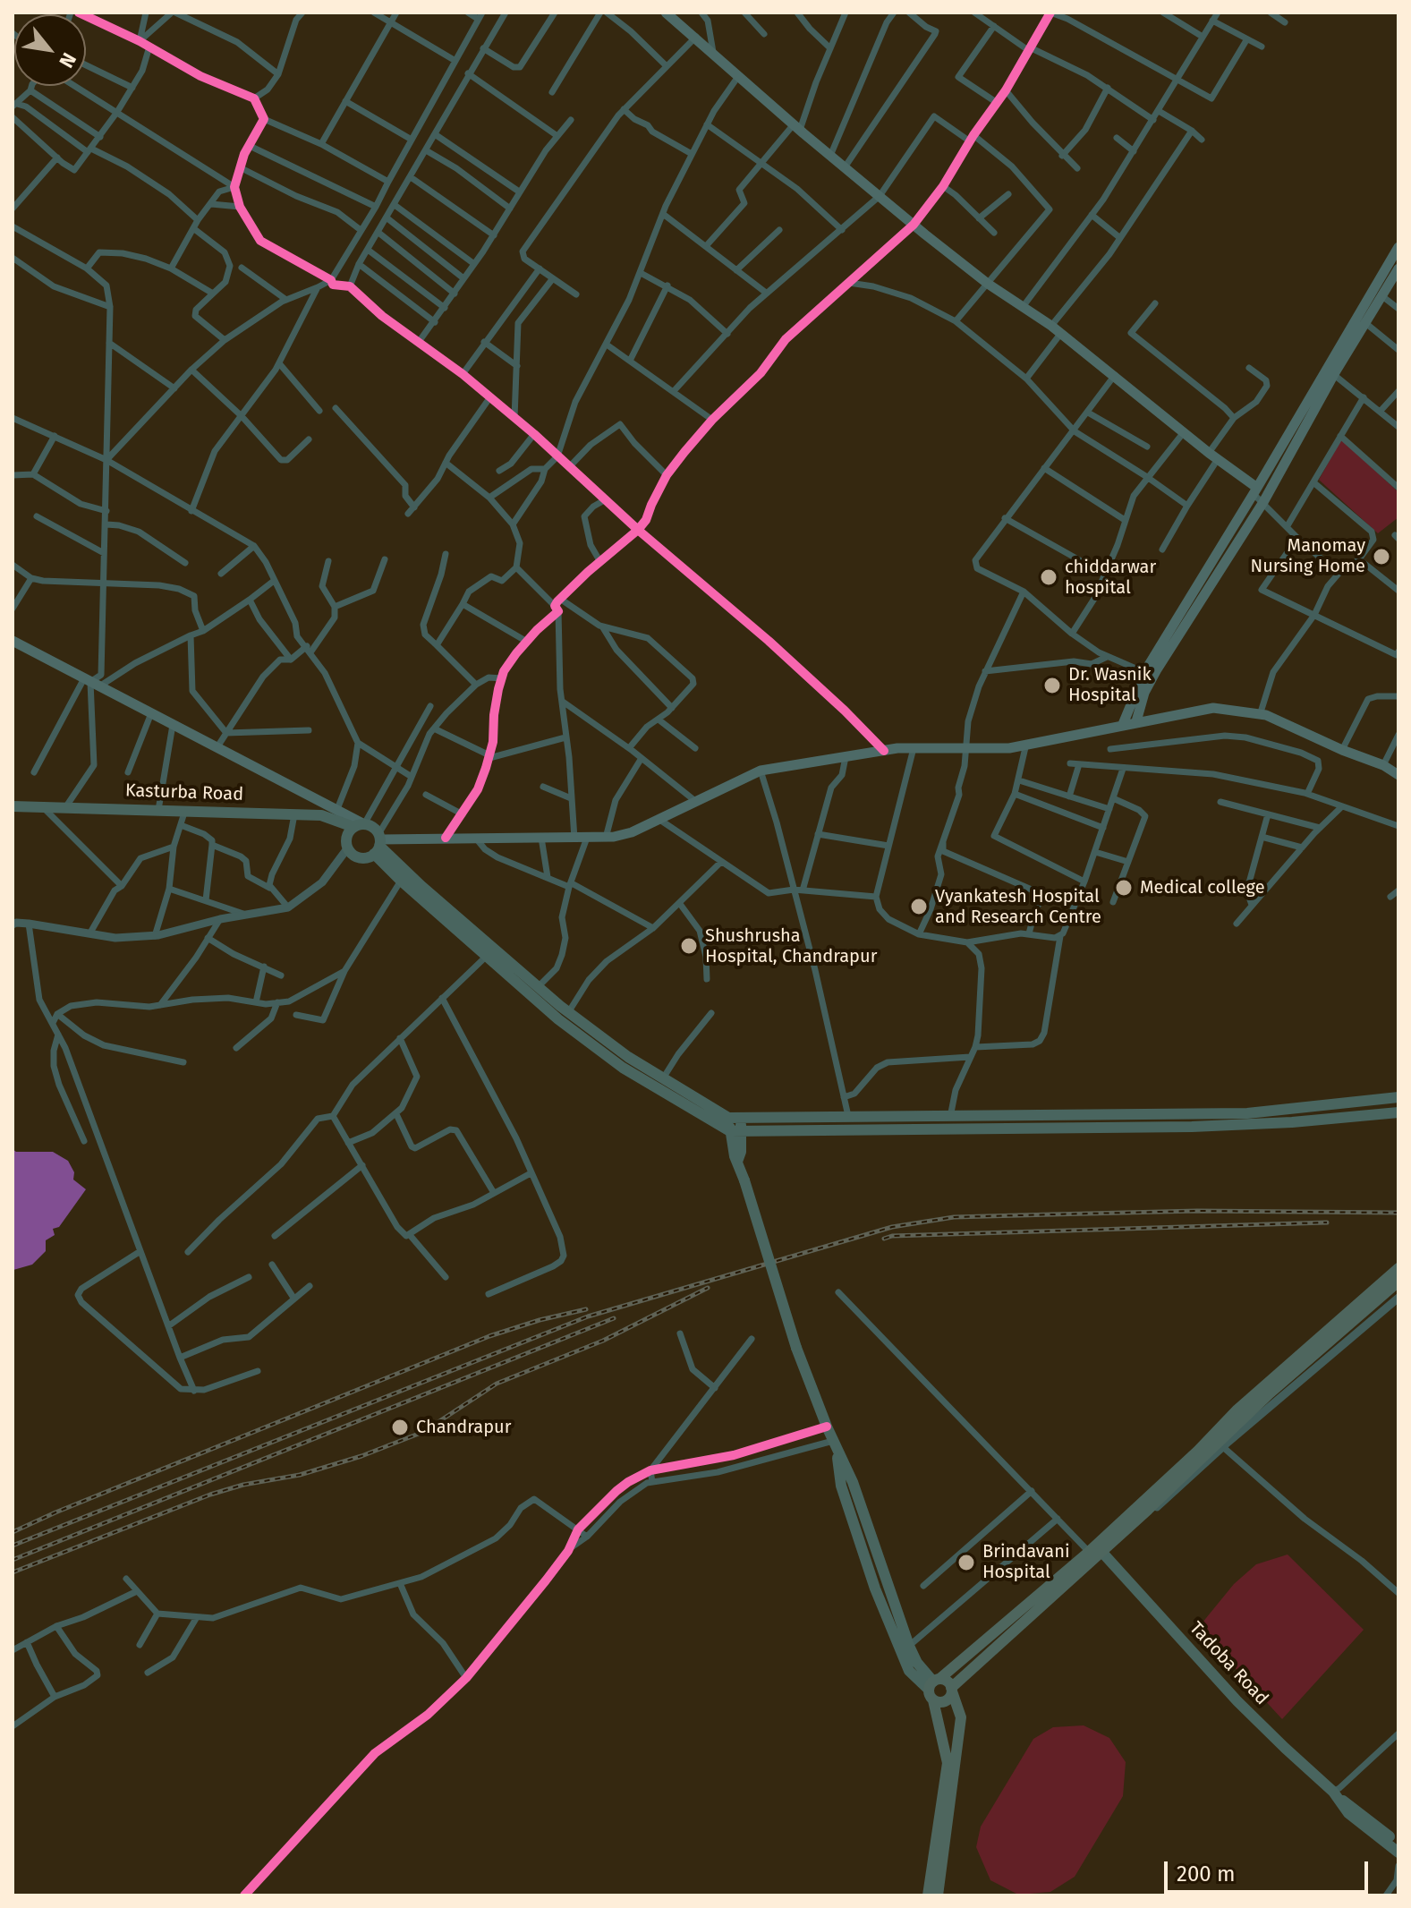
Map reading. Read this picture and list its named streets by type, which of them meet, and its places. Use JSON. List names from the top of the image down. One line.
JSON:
{"streets":{"main road":["Kasturba Road","Tadoba Road"]},"places":["Manomay Nursing Home","chiddarwar hospital","Dr. Wasnik Hospital","Medical college","Vyankatesh Hospital and Research Centre","Shushrusha Hospital, Chandrapur","Chandrapur","Brindavani Hospital"],"scale_bar":"200 m","north":"bottom right"}
